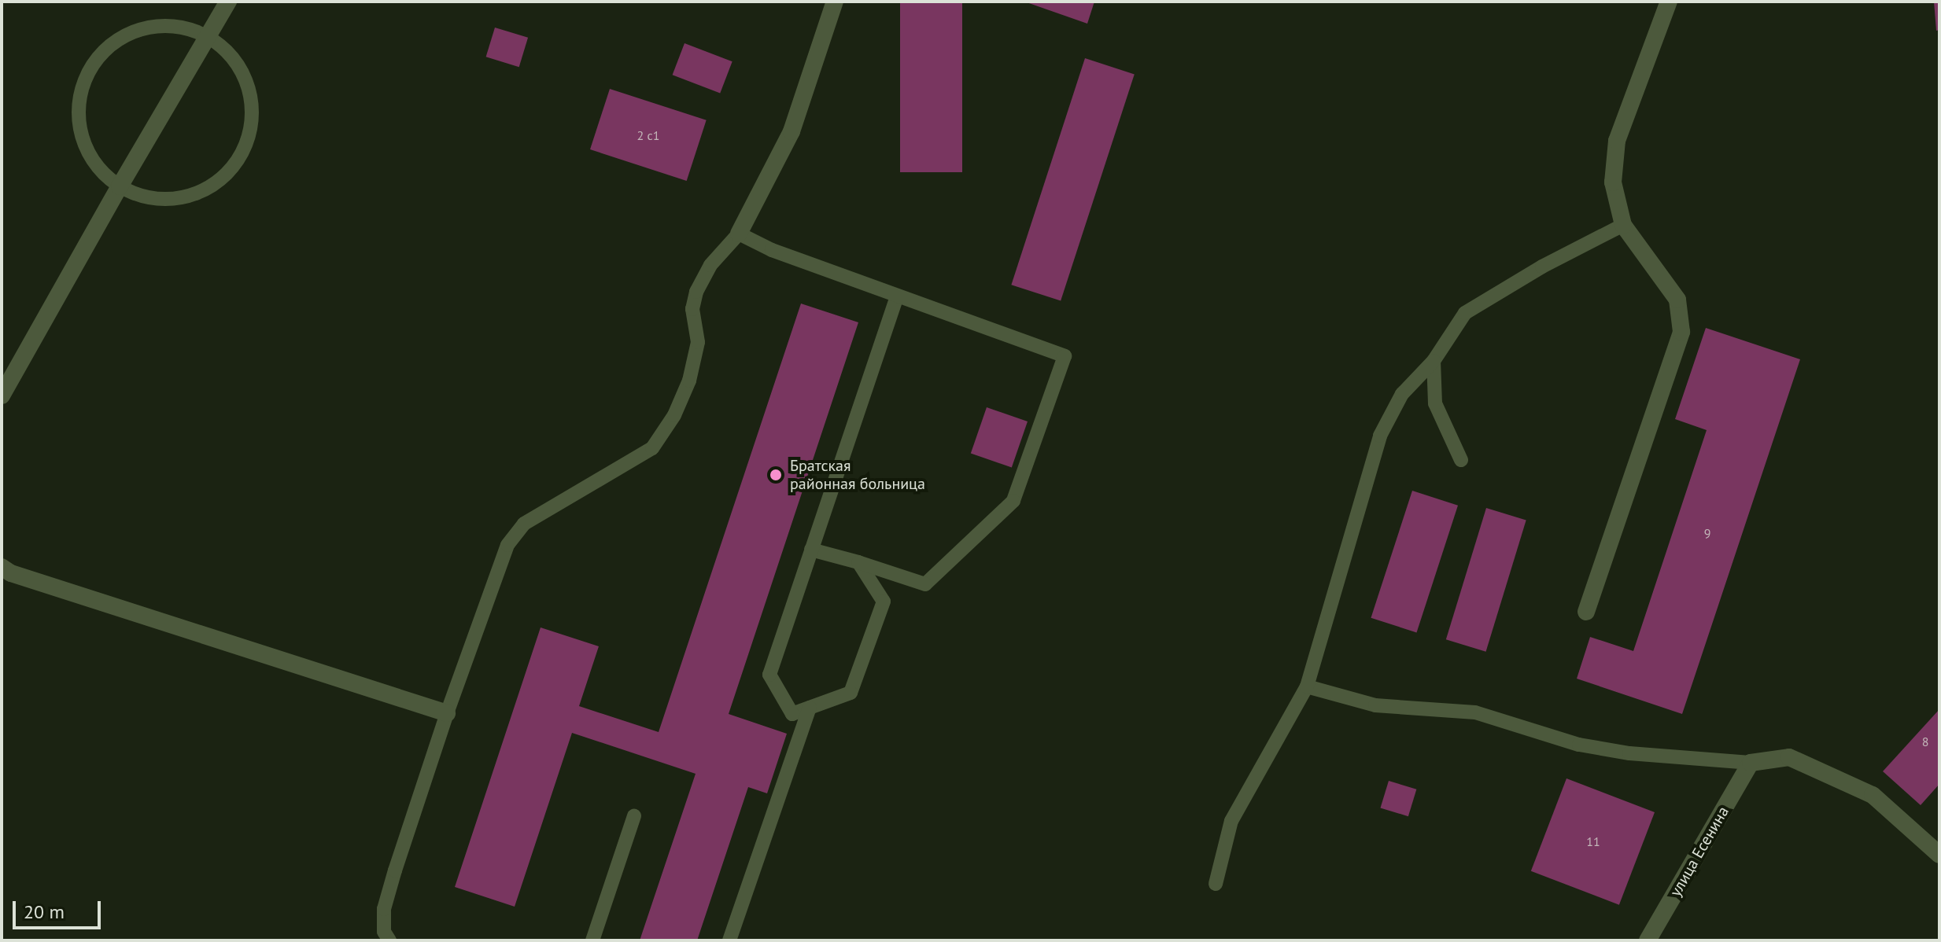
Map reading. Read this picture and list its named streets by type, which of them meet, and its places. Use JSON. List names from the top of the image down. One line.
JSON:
{"streets":{"street":["улица Есенина"]},"places":["Братская районная больница"],"house_numbers":["2 с1","9","8","11"],"scale_bar":"20 m"}
